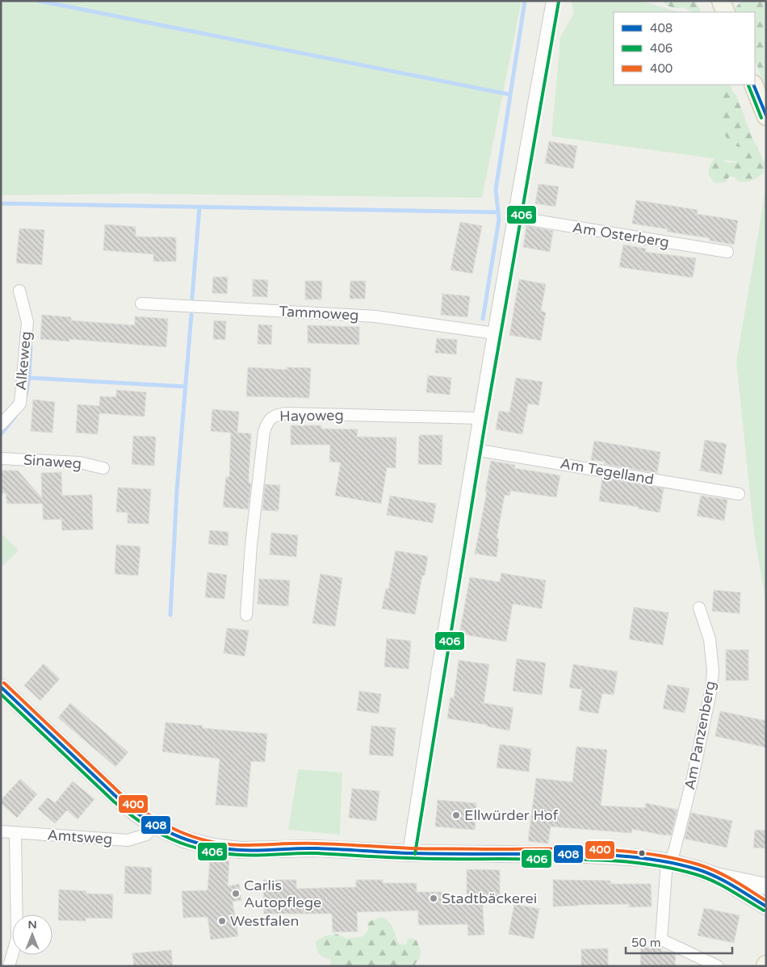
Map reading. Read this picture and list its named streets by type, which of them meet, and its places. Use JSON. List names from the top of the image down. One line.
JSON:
{"streets":{"street":["Am Osterberg","Tammoweg","Alkeweg","Hayoweg","Sinaweg","Am Tegelland","Am Panzenberg","Amtsweg"]},"places":["Ellwürder Hof","Carlis Autopflege","Stadtbäckerei","Westfalen"],"lines":["transit line 406","transit line 408","transit line 400"],"legend":["408","406","400"],"scale_bar":"50 m","north":"top"}
